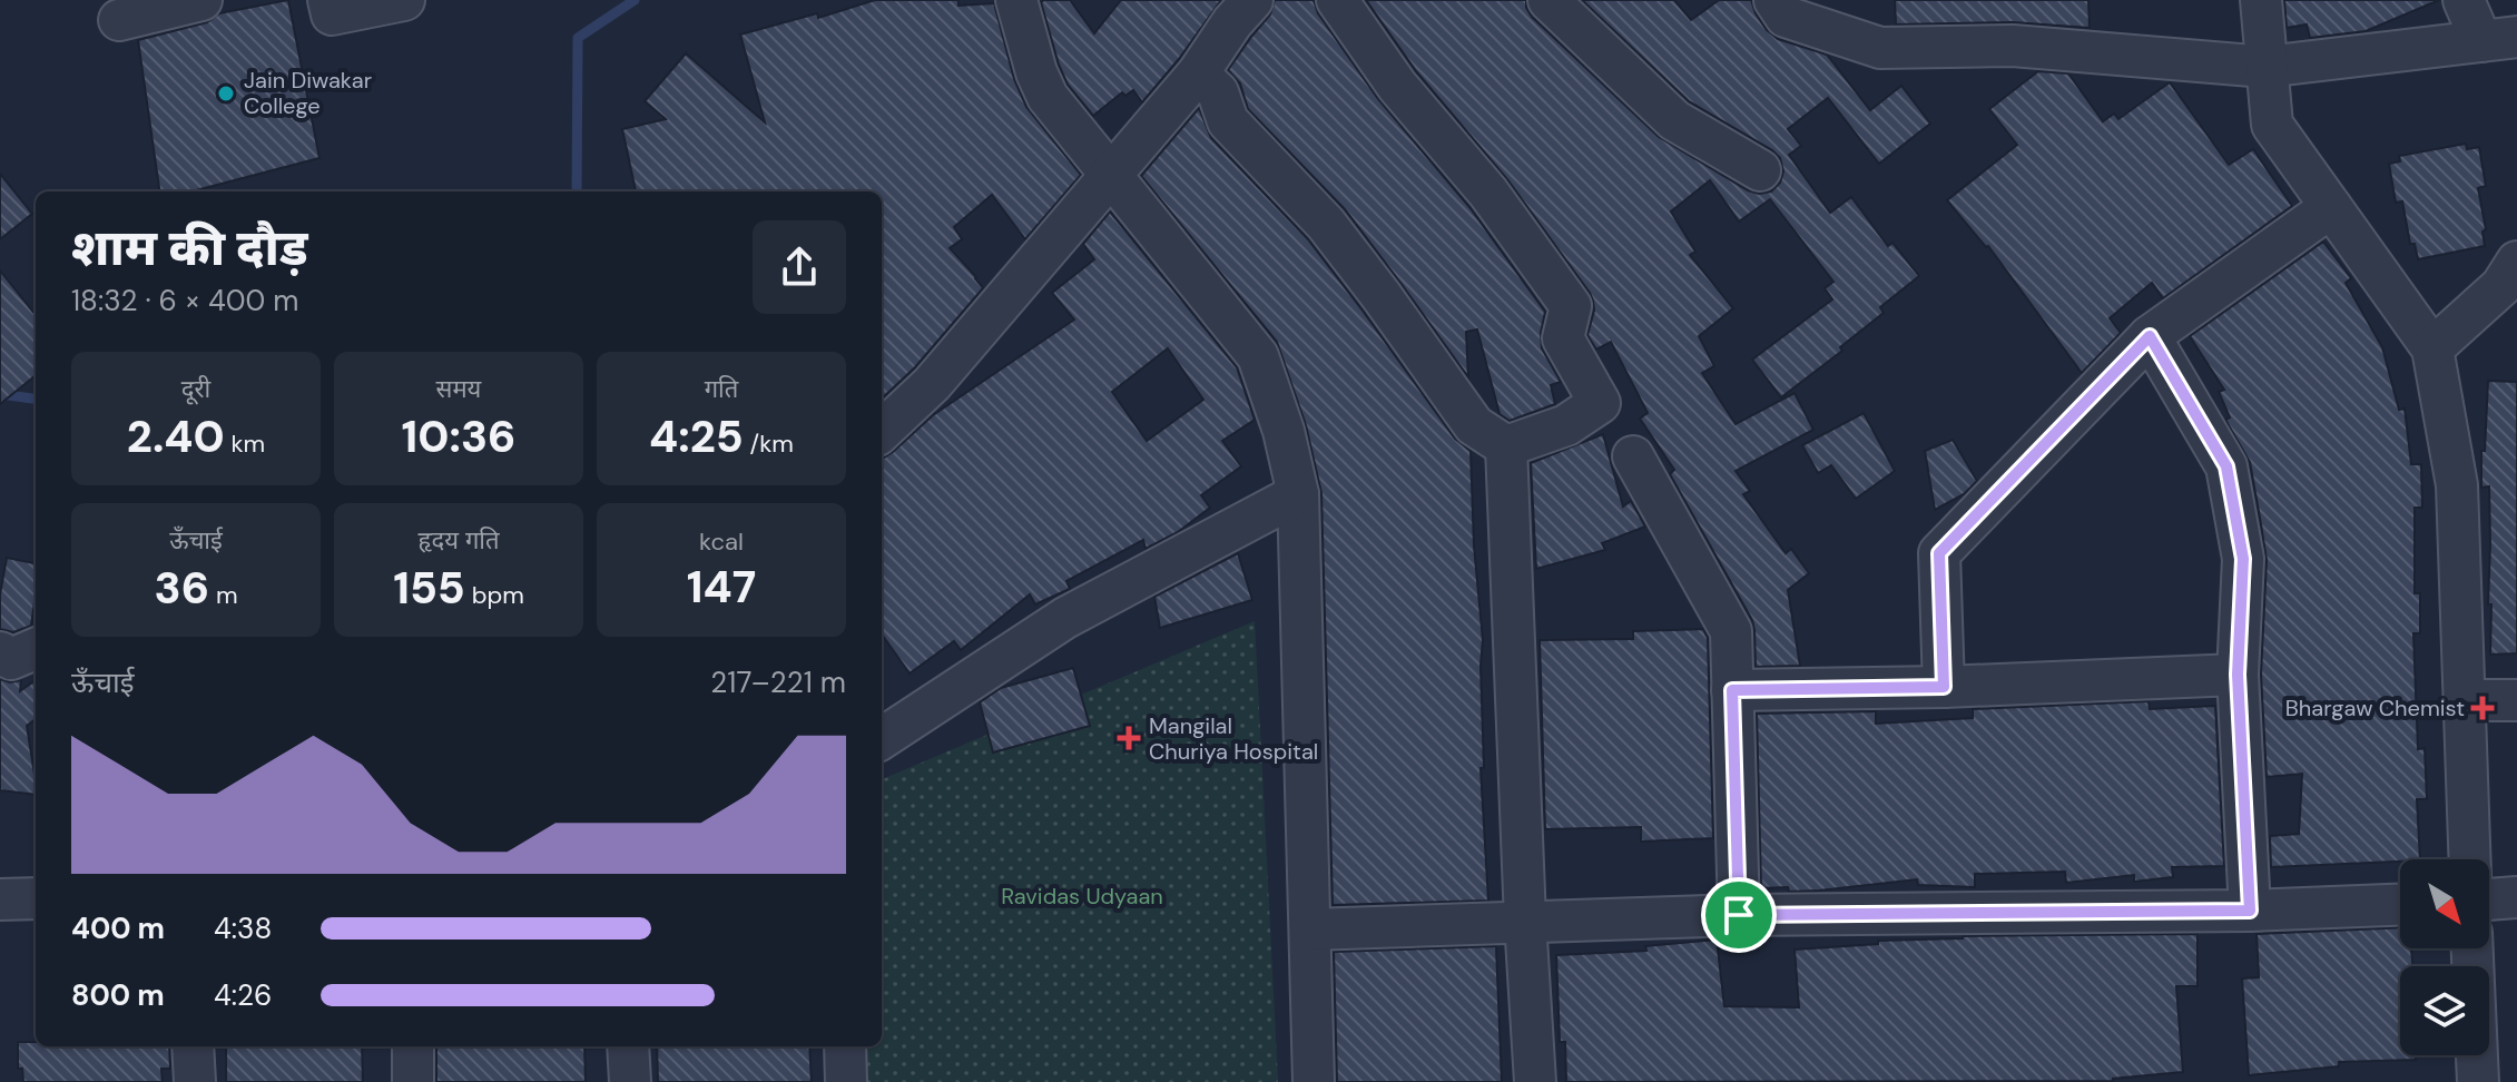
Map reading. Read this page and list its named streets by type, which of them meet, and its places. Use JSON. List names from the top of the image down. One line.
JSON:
{"parks":["Ravidas Udyaan"],"places":{"other":["Jain Diwakar College"],"health":["Bhargaw Chemist","Mangilal Churiya Hospital"]},"north":"bottom right","page":{"heading":["शाम की दौड़","18:32 · 6 × 400 m"],"stats":[["दूरी","2.40 km"],["समय","10:36"],["गति","4:25 /km"],["ऊँचाई","36 m"],["हृदय गति","155 bpm"],["kcal","147"]],"chart":["ऊँचाई","217–221 m"],"list":[{"name":"400 m","note":"4:38"},{"name":"800 m","note":"4:26"}]}}
